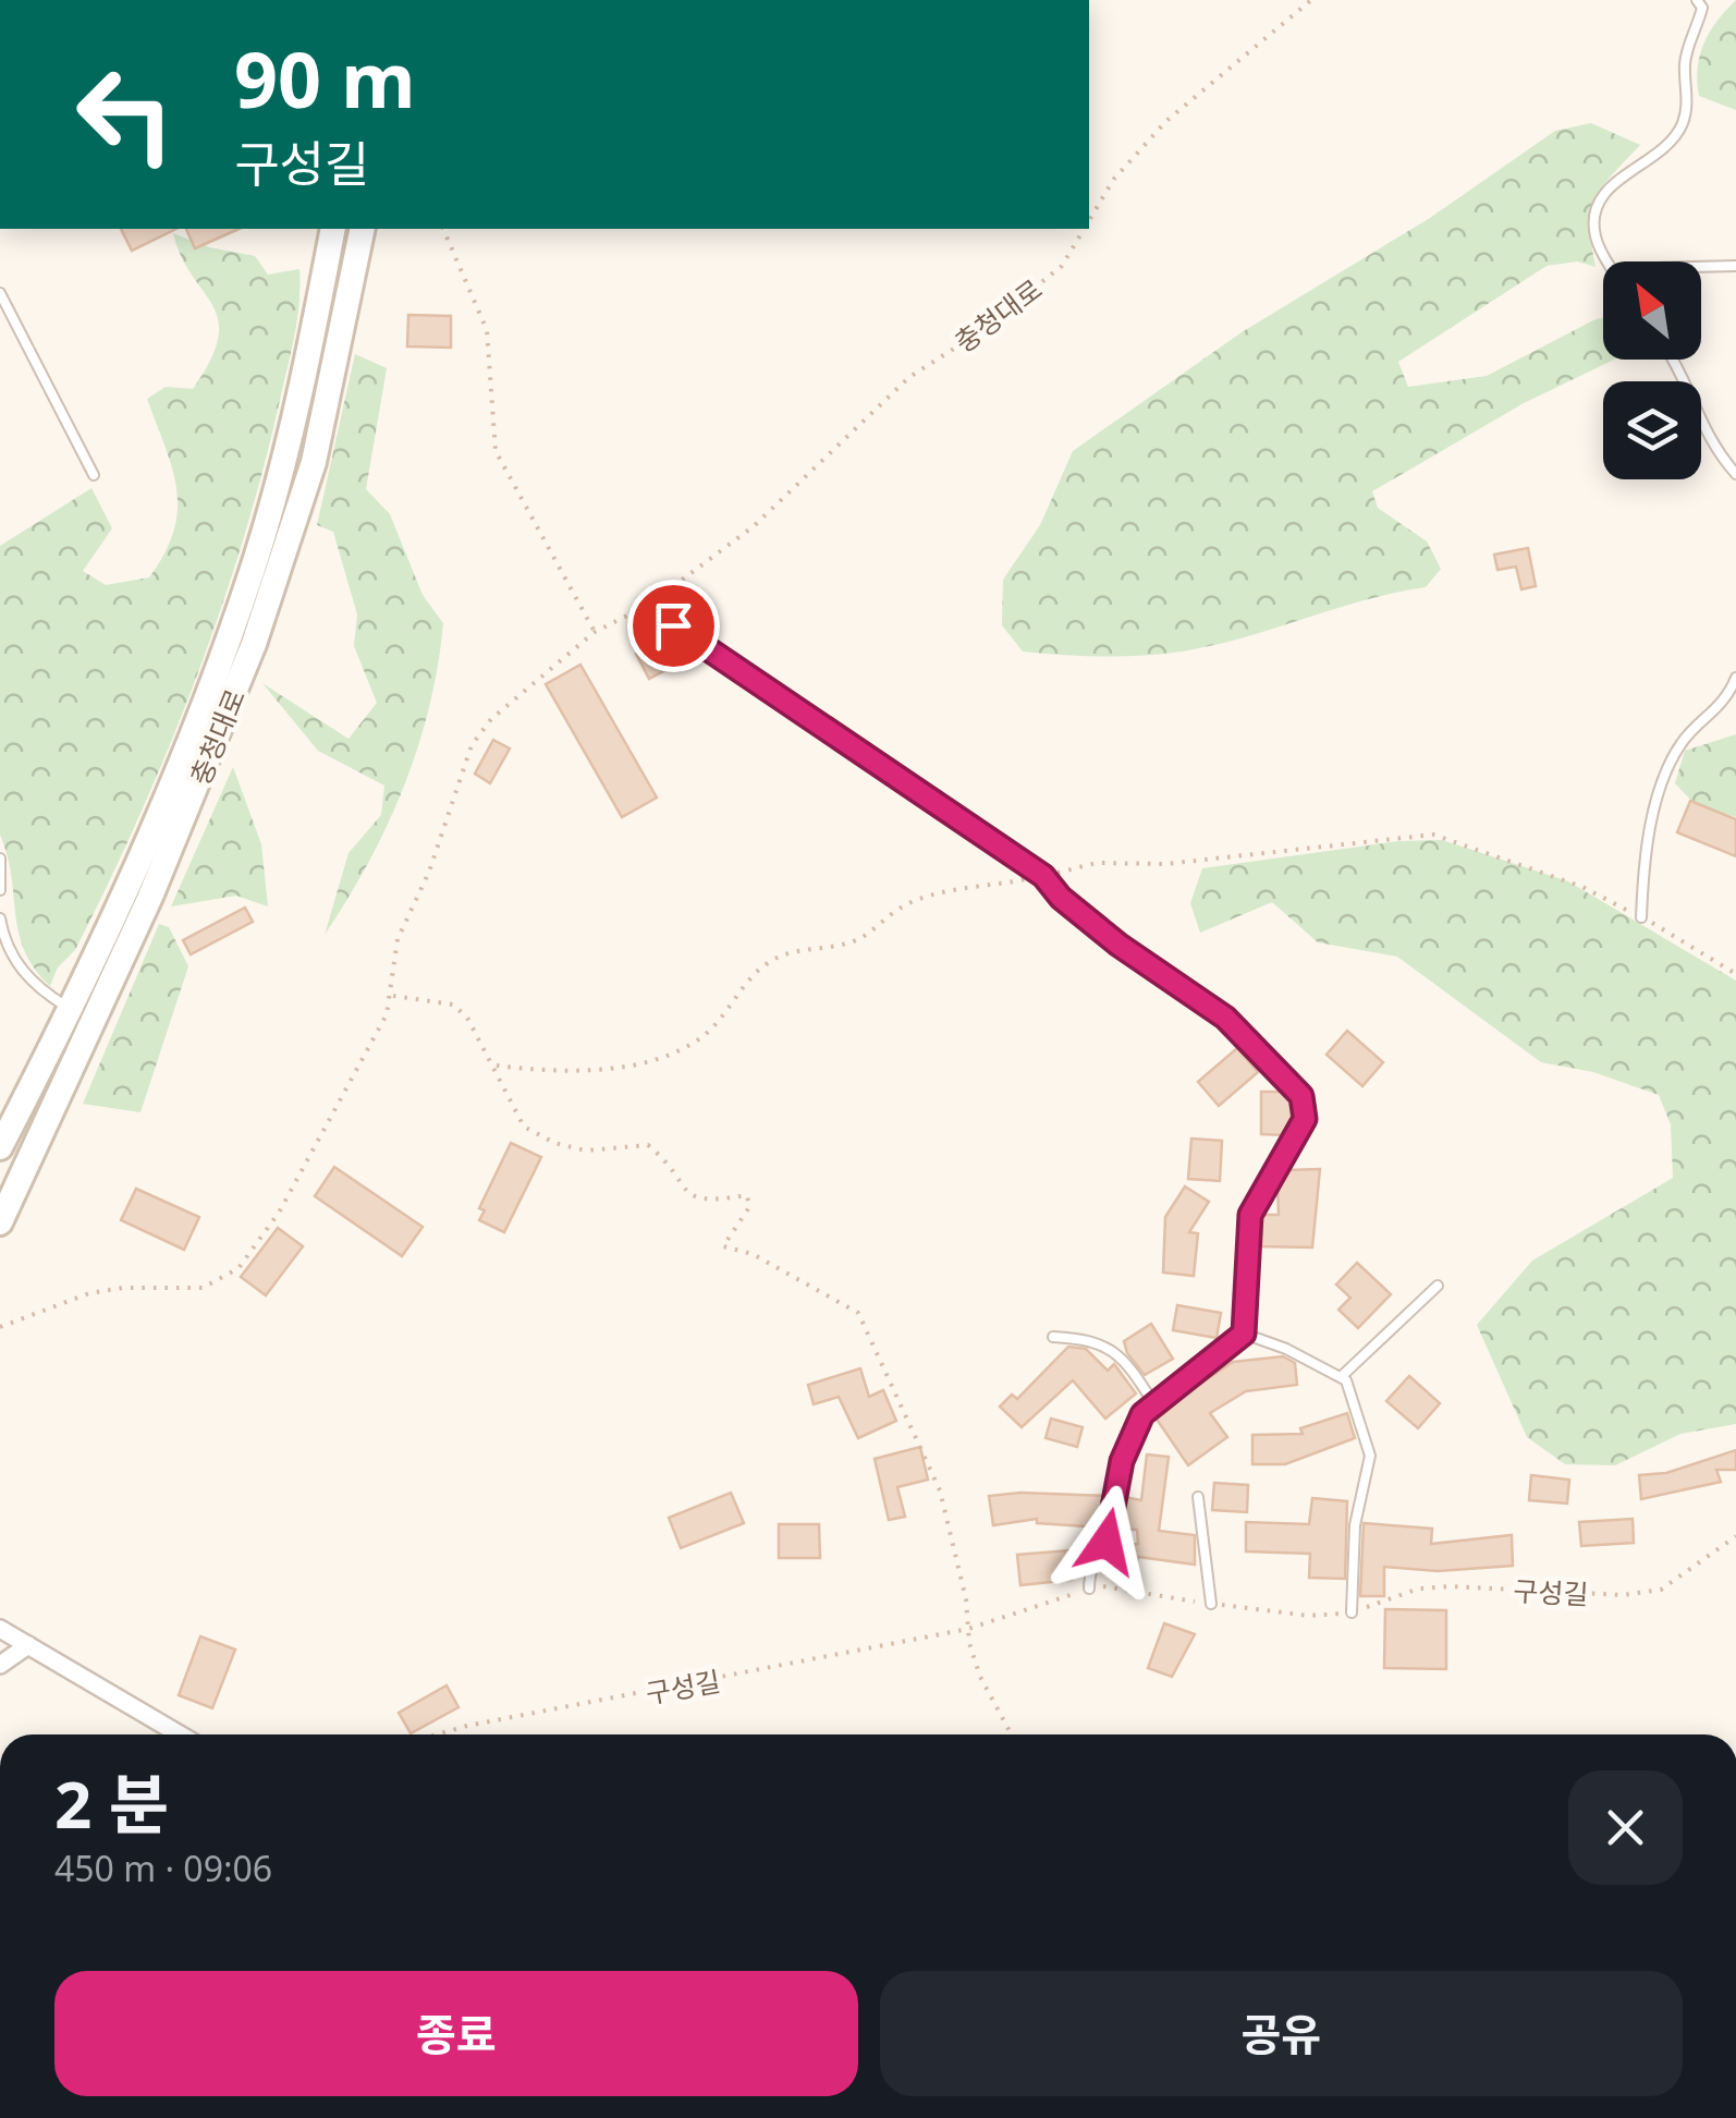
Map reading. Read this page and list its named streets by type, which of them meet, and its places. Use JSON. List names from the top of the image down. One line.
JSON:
{"streets":{"main road":["충청대로"],"path":["구성길"]},"north":"top left","page":{"turn":["90 m","구성길"],"heading":["2 분","450 m · 09:06"],"buttons":["종료","공유"]}}
